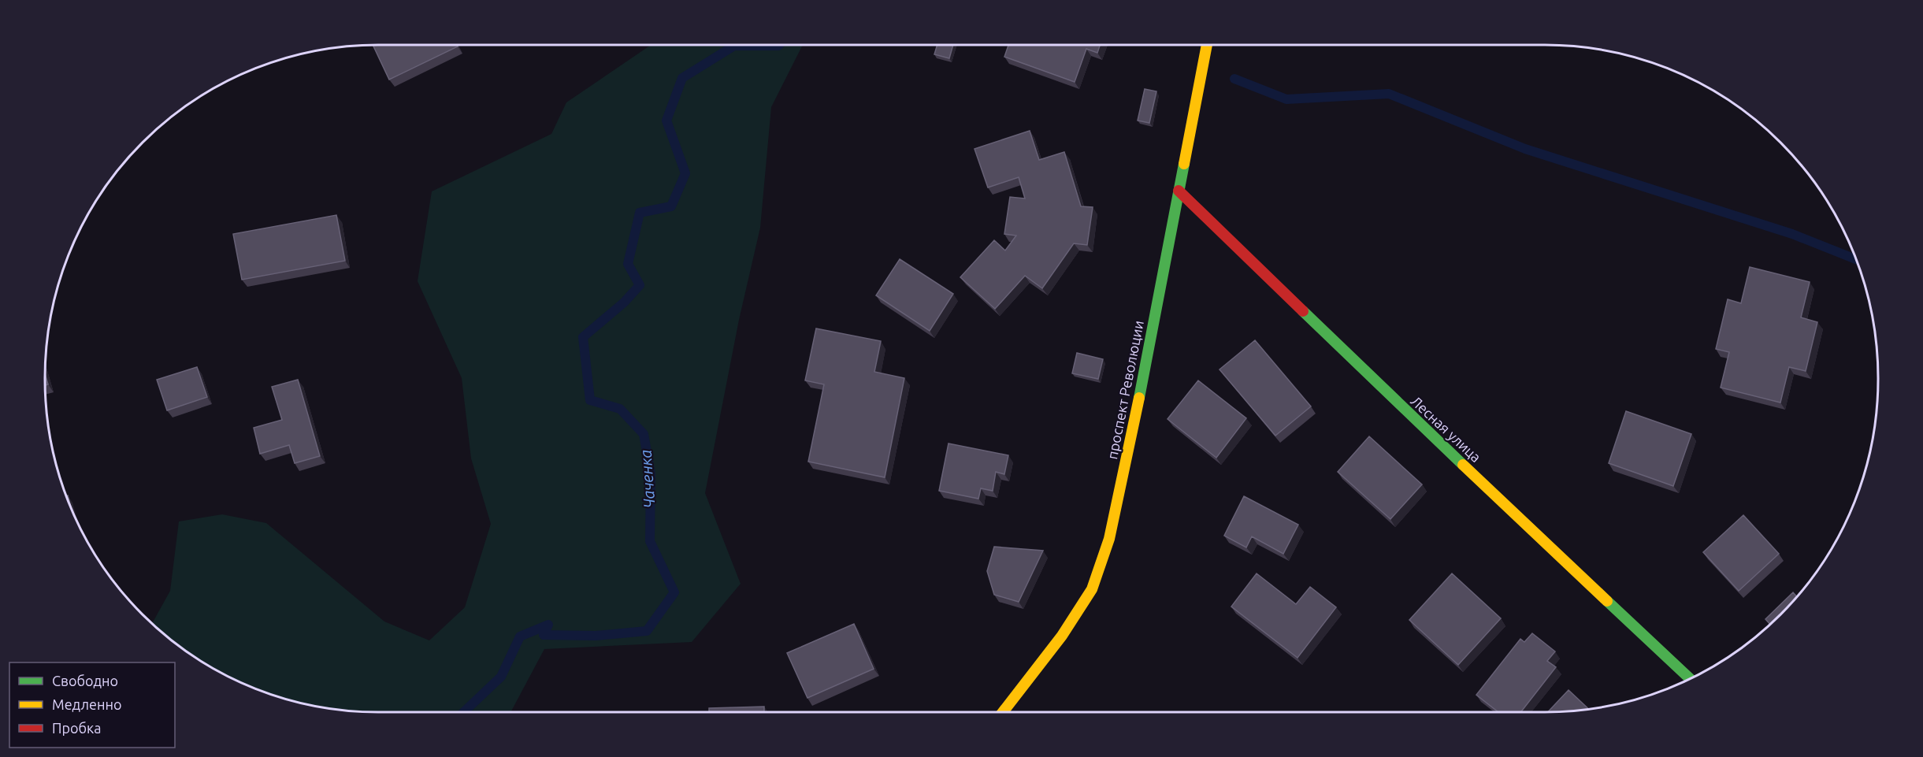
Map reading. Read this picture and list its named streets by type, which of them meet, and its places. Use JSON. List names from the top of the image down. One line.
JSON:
{"streets":{"street":["проспект Революции","Лесная улица"]},"crossings":[["проспект Революции","Лесная улица"]],"water":["Чаченка"],"legend":["Свободно","Медленно","Пробка"]}
